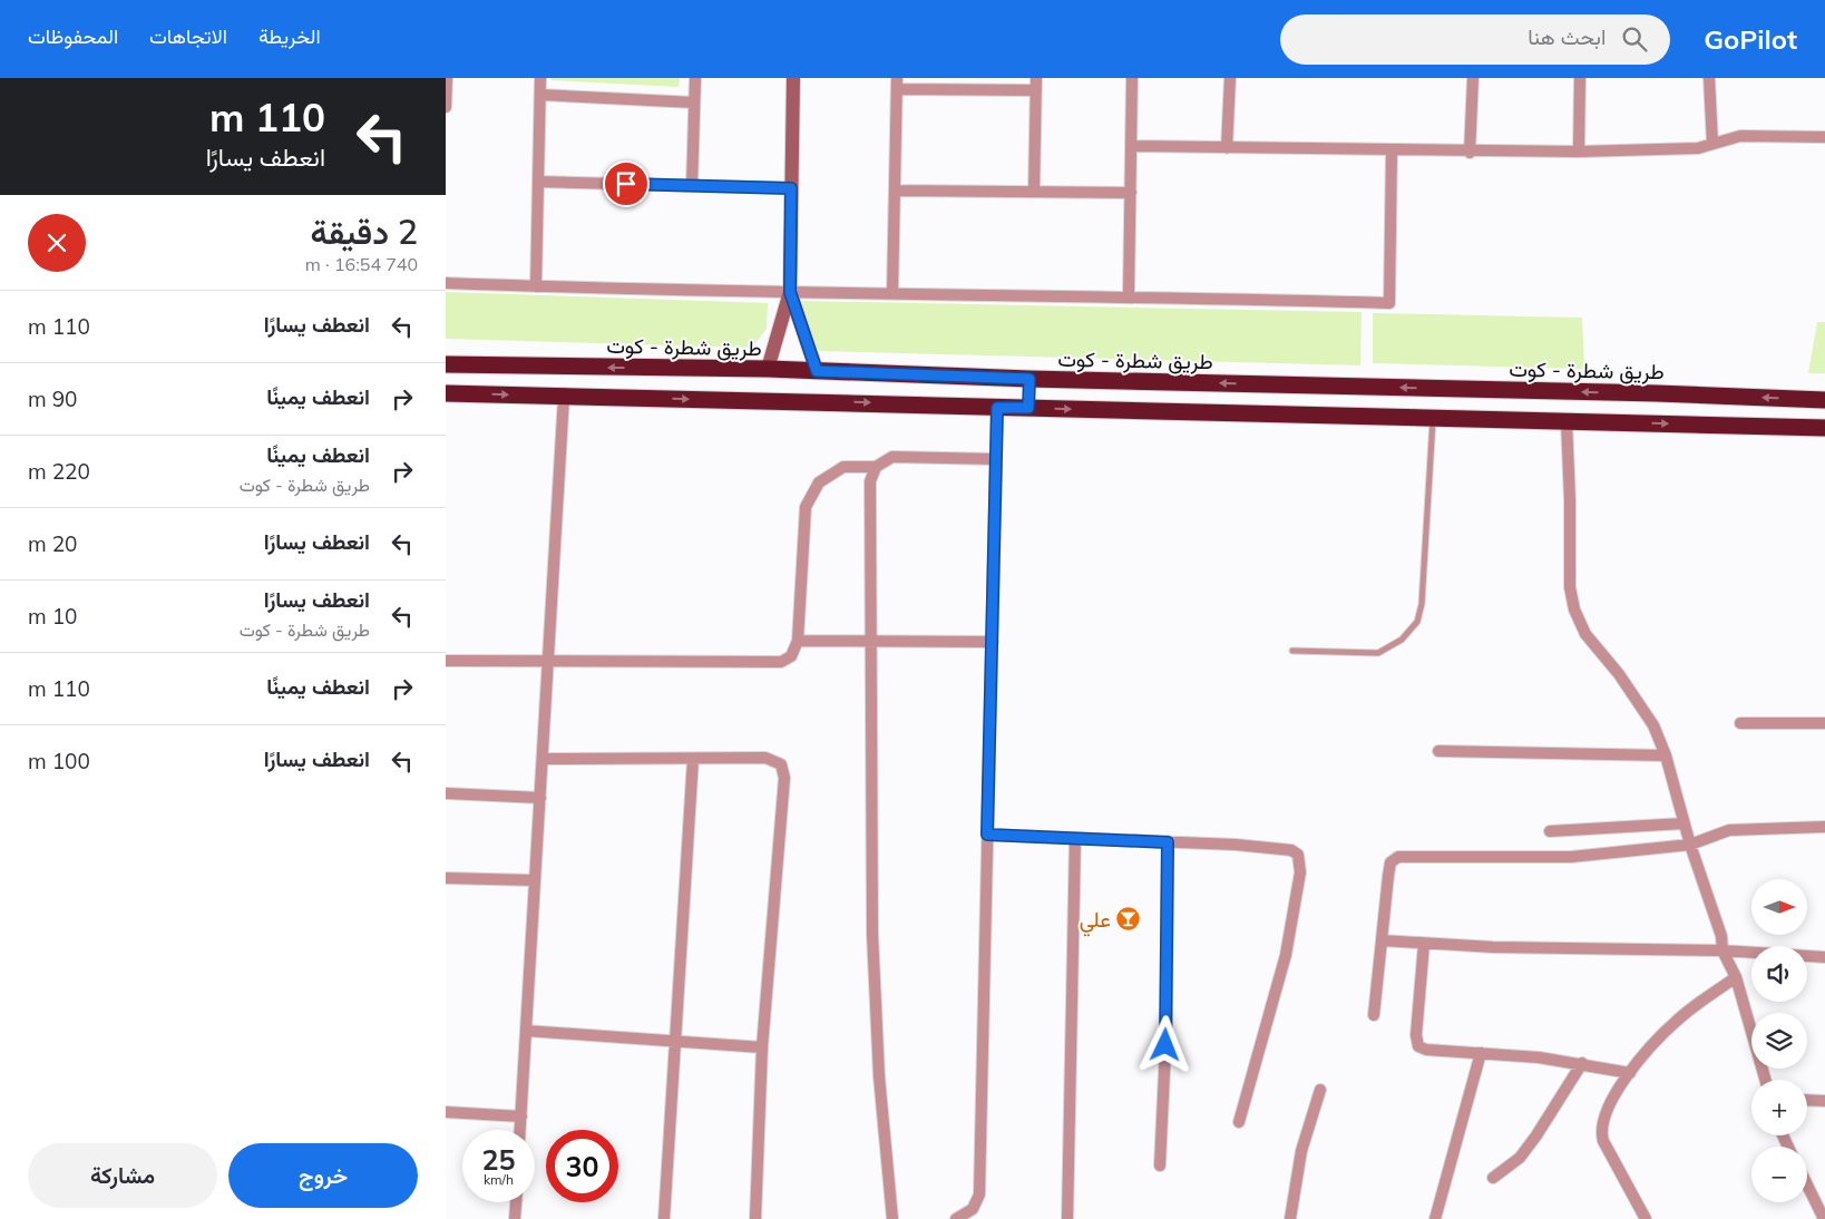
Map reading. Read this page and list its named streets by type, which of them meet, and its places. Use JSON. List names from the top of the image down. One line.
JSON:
{"streets":{"highway":["طريق شطرة - كوت"]},"places":{"bar":["علي"]},"north":"right","page":{"header":"GoPilot","search":"ابحث هنا","nav":["الخريطة","الاتجاهات","المحفوظات"],"turn":["110 m","انعطف يسارًا"],"heading":["2 دقيقة","740 m · 16:54"],"list":[{"name":"انعطف يسارًا","value":"110 m"},{"name":"انعطف يمينًا","value":"90 m"},{"name":"انعطف يمينًا","note":"طريق شطرة - كوت","value":"220 m"},{"name":"انعطف يسارًا","value":"20 m"},{"name":"انعطف يسارًا","note":"طريق شطرة - كوت","value":"10 m"},{"name":"انعطف يمينًا","value":"110 m"},{"name":"انعطف يسارًا","value":"100 m"}],"map_buttons":["+","−"],"speed":"25 km/h","limit":"30","buttons":["خروج","مشاركة"]}}
